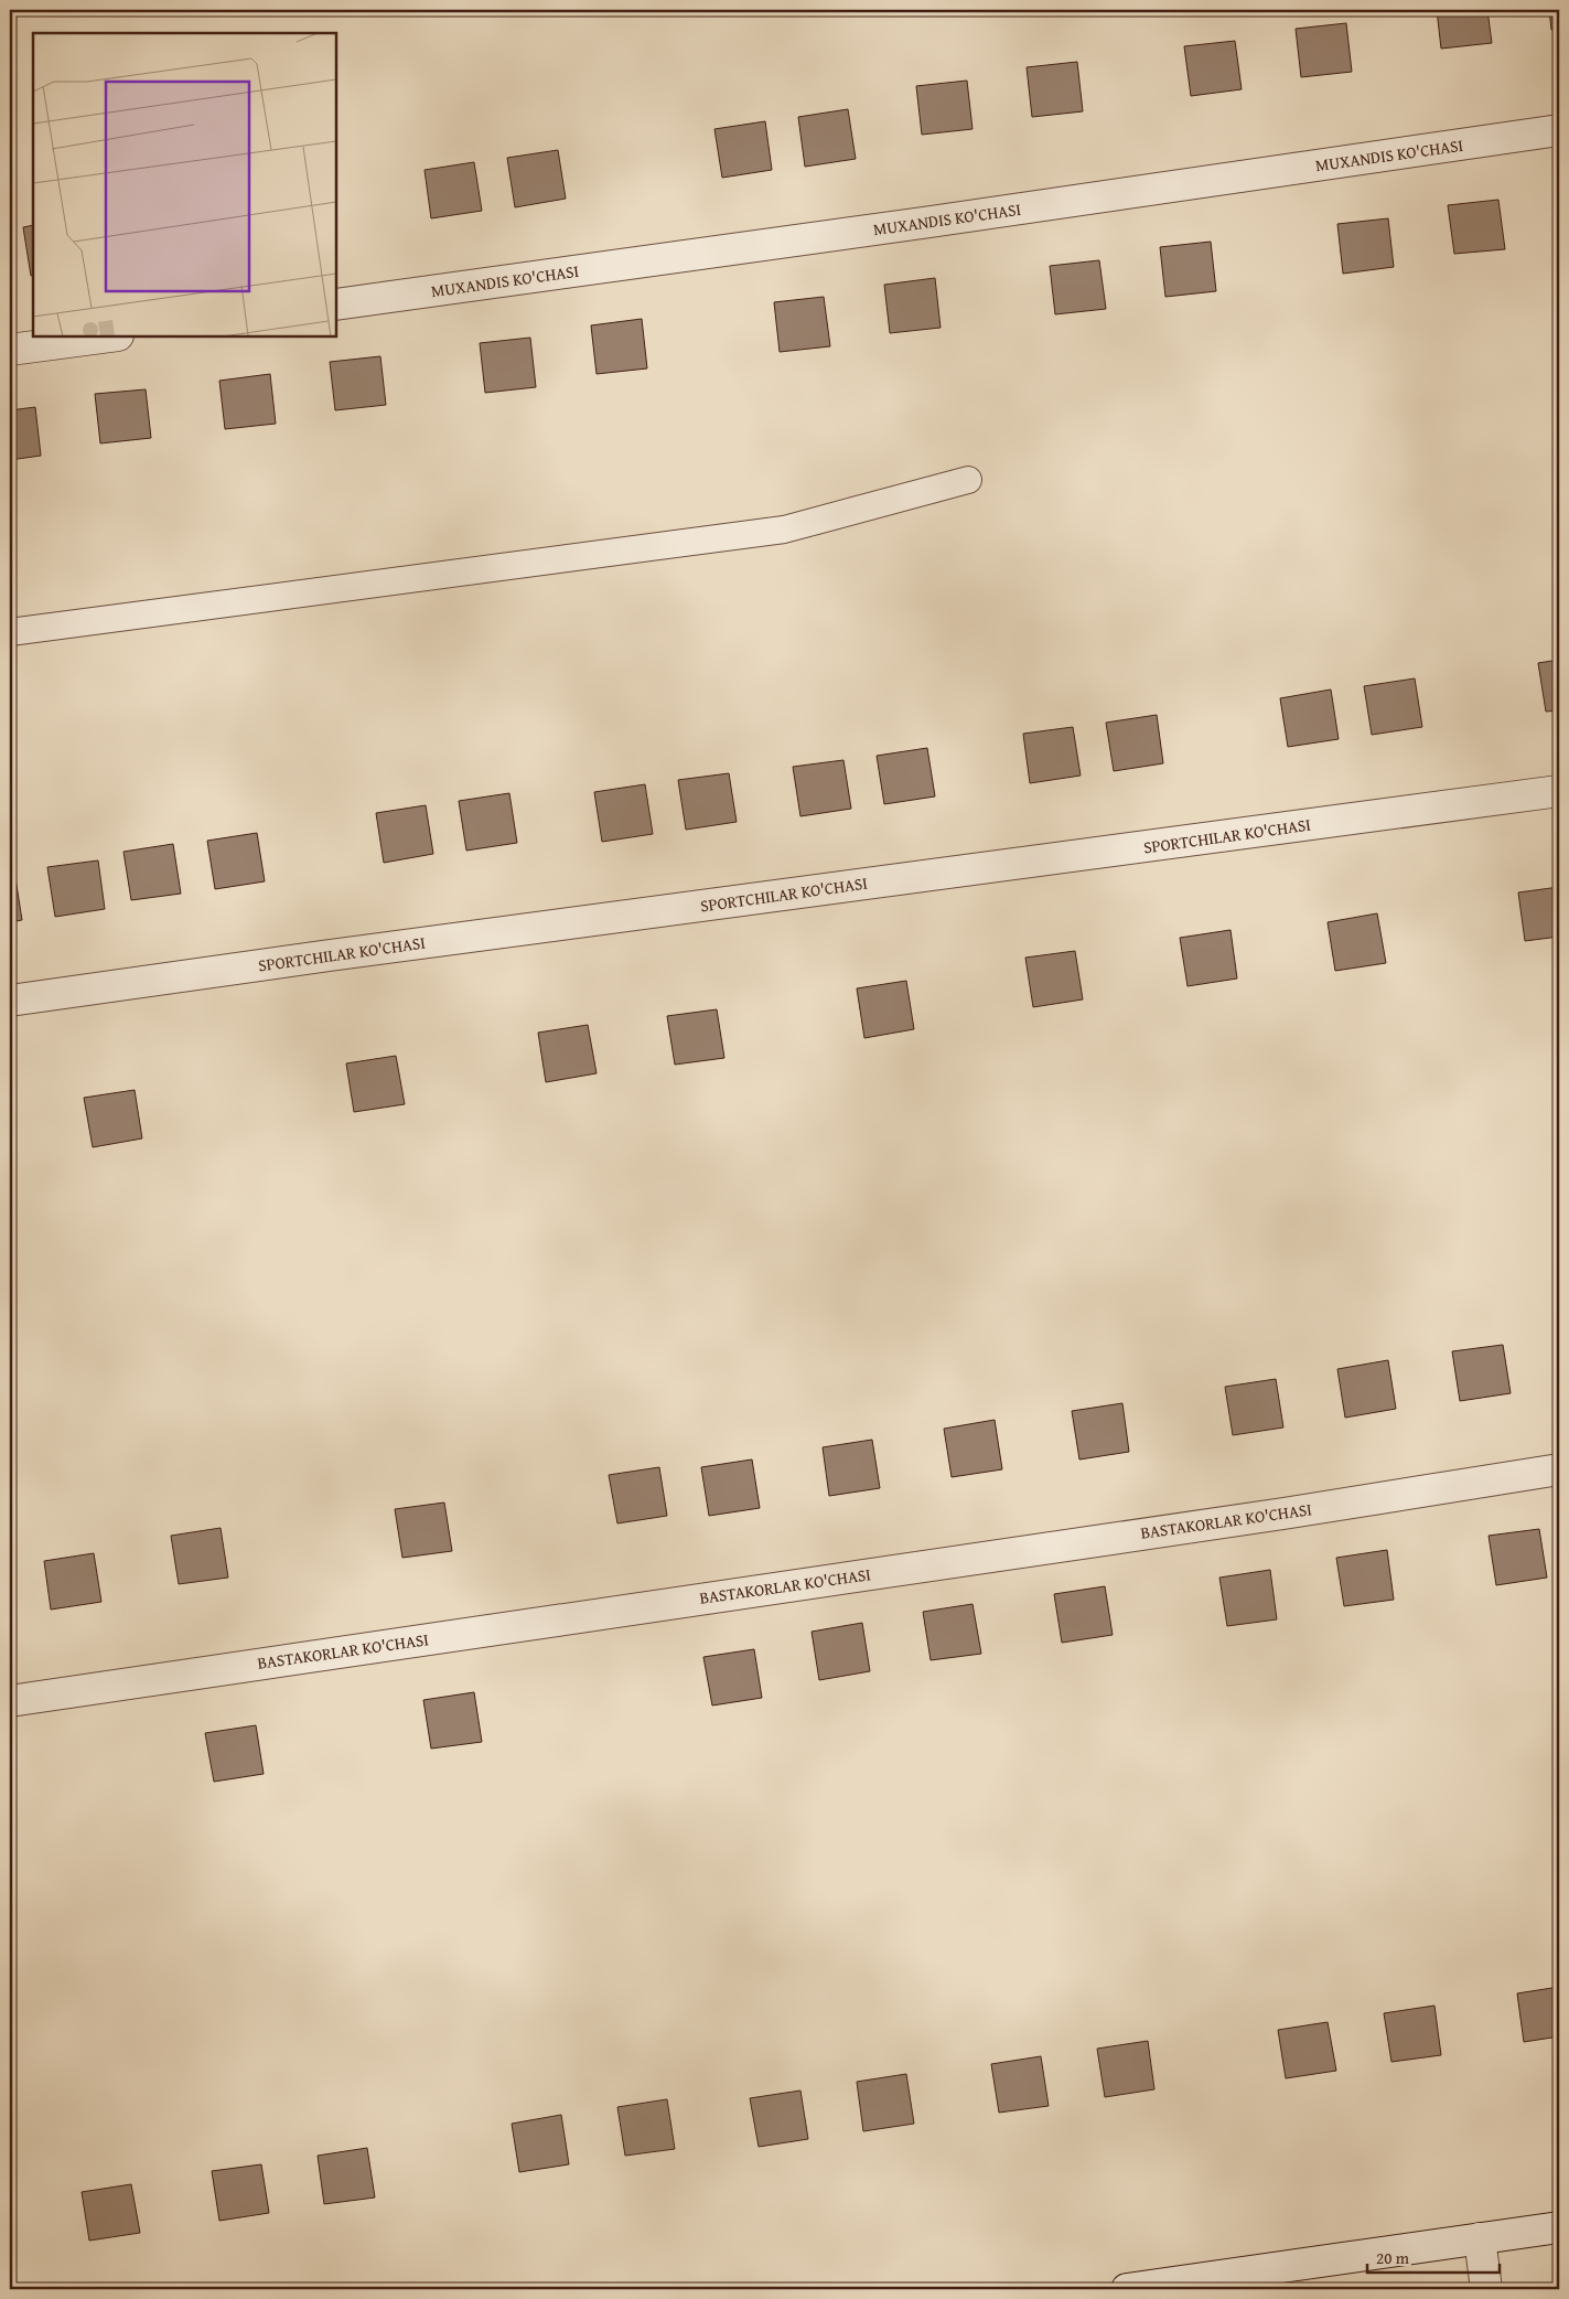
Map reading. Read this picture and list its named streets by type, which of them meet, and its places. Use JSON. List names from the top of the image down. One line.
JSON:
{"streets":{"street":["MUXANDIS KO'CHASI","SPORTCHILAR KO'CHASI","BASTAKORLAR KO'CHASI"]},"scale_bar":"20 m"}
